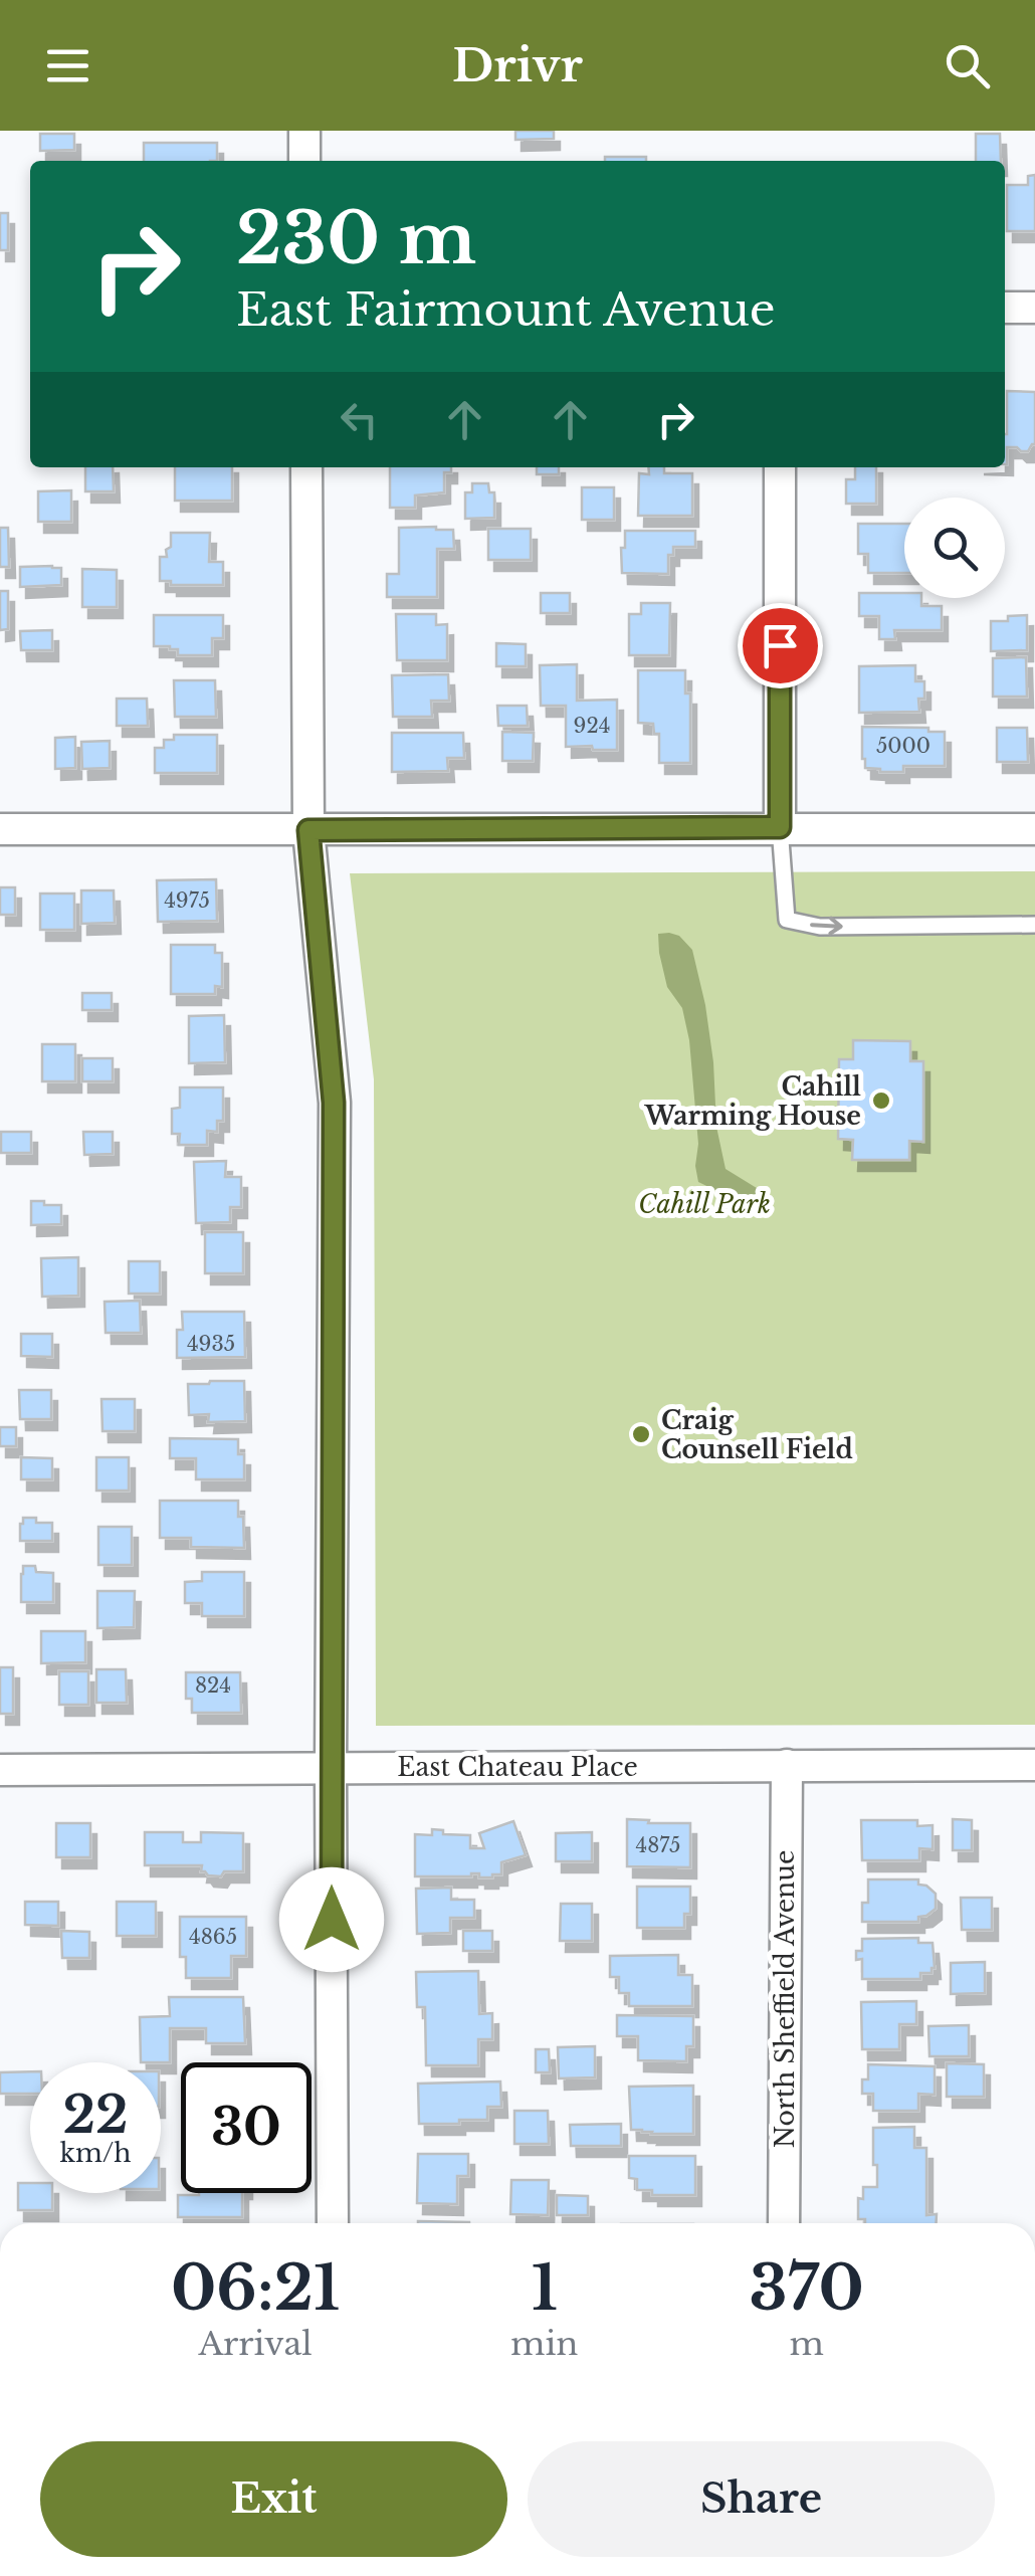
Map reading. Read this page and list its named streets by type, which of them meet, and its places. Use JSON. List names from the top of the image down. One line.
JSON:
{"streets":{"street":["East Chateau Place","North Sheffield Avenue"]},"crossings":[["East Chateau Place","North Sheffield Avenue"]],"parks":["Cahill Park"],"places":["Cahill Warming House","Craig Counsell Field"],"house_numbers":["924","5000","4975","4935","824","4875","4865"],"page":{"header":"Drivr","turn":["230 m","East Fairmount Avenue"],"speed":"22 km/h","limit":"30","eta":["06:21","Arrival","1","min","370","m"],"buttons":["Exit","Share"]}}
